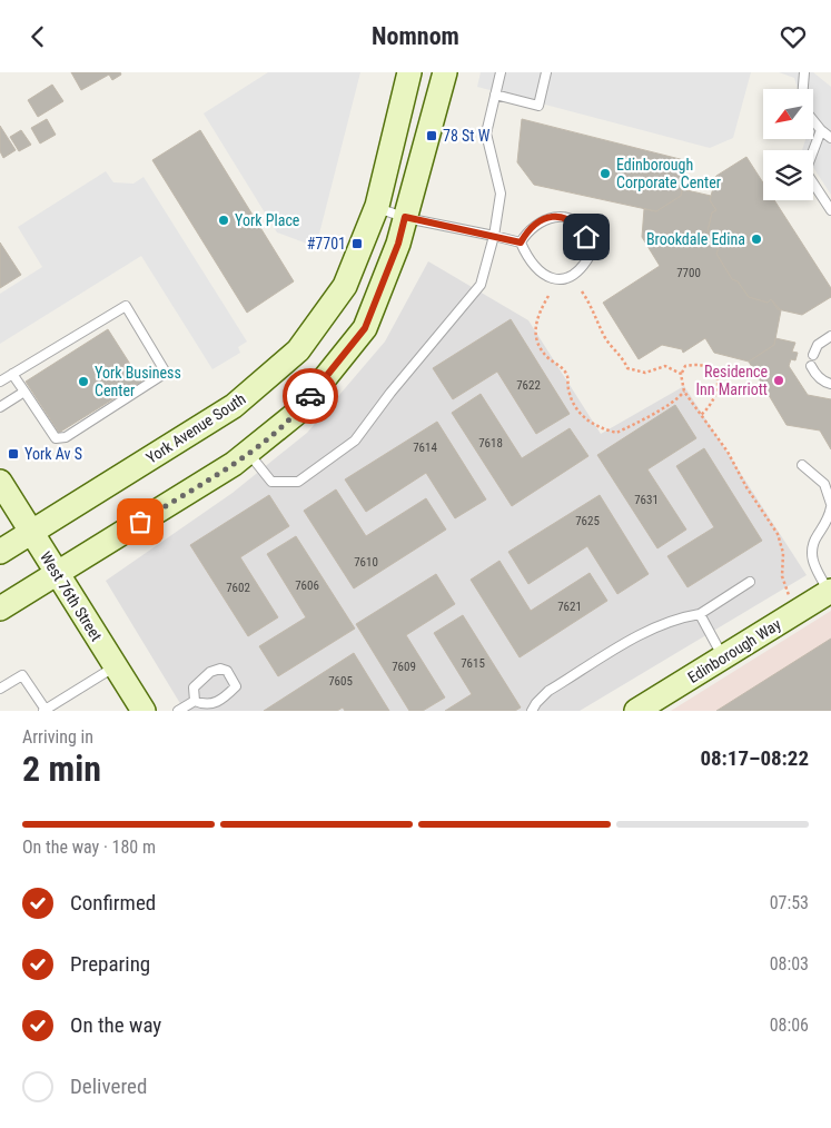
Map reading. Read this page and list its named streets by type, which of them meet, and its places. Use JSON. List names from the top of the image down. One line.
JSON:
{"streets":{"street":["York Avenue South","West 76th Street","Edinborough Way"]},"crossings":[["York Avenue South","West 76th Street"]],"places":{"transit":["78 St W","#7701","York Av S"],"other":["Edinborough Corporate Center","York Place","Brookdale Edina","Residence Inn Marriott","York Business Center"]},"house_numbers":["7700","7622","7618","7614","7631","7625","7610","7606","7602","7621","7615","7609","7605"],"north":"bottom left","page":{"header":"Nomnom","heading":["2 min","Arriving in","08:17–08:22"],"bar":"On the way · 180 m","list":[["Confirmed","07:53"],["Preparing","08:03"],["On the way","08:06"],"Delivered"]}}
